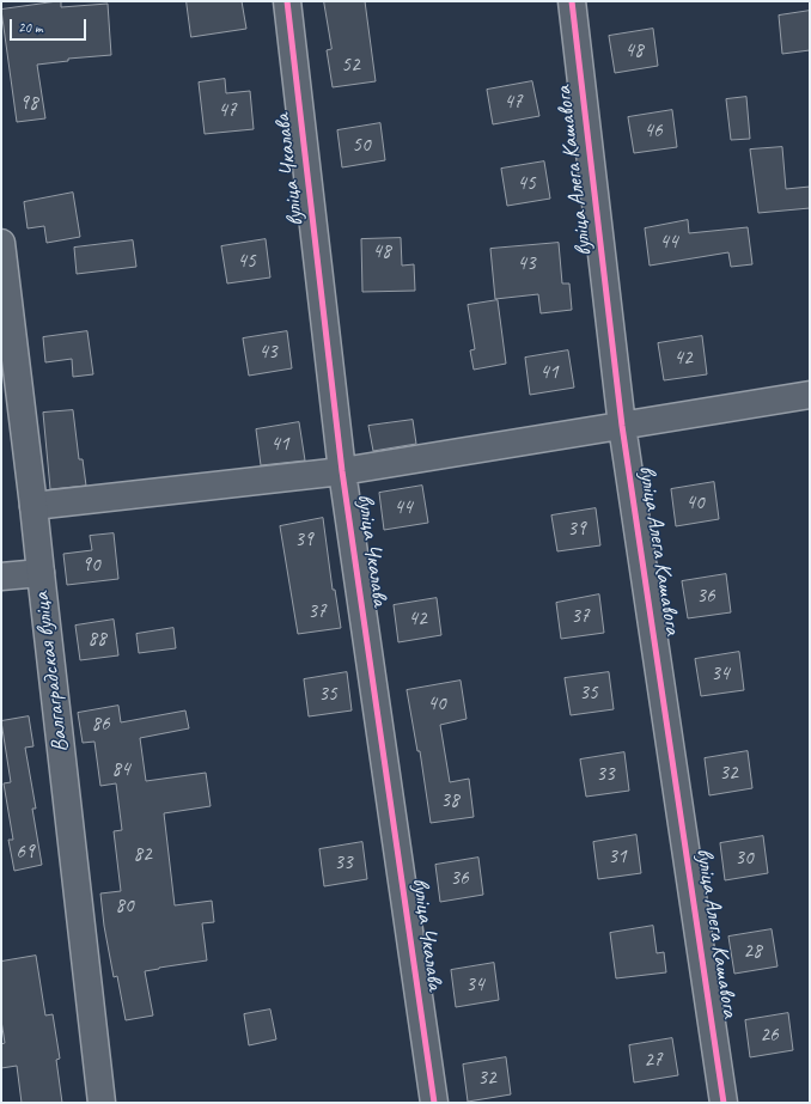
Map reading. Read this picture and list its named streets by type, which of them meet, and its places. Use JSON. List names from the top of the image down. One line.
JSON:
{"streets":{"street":["вуліца Чкалава","вуліца Алега Кашавога","Валгаградская вуліца"]},"house_numbers":["48","52","47","98","47","46","50","45","44","48","45","43","43","42","41","41","40","44","39","39","90","36","37","37","42","88","34","35","35","40","86","84","32","33","38","69","82","31","30","33","36","80","28","34","26","27","32"],"scale_bar":"20 m"}
